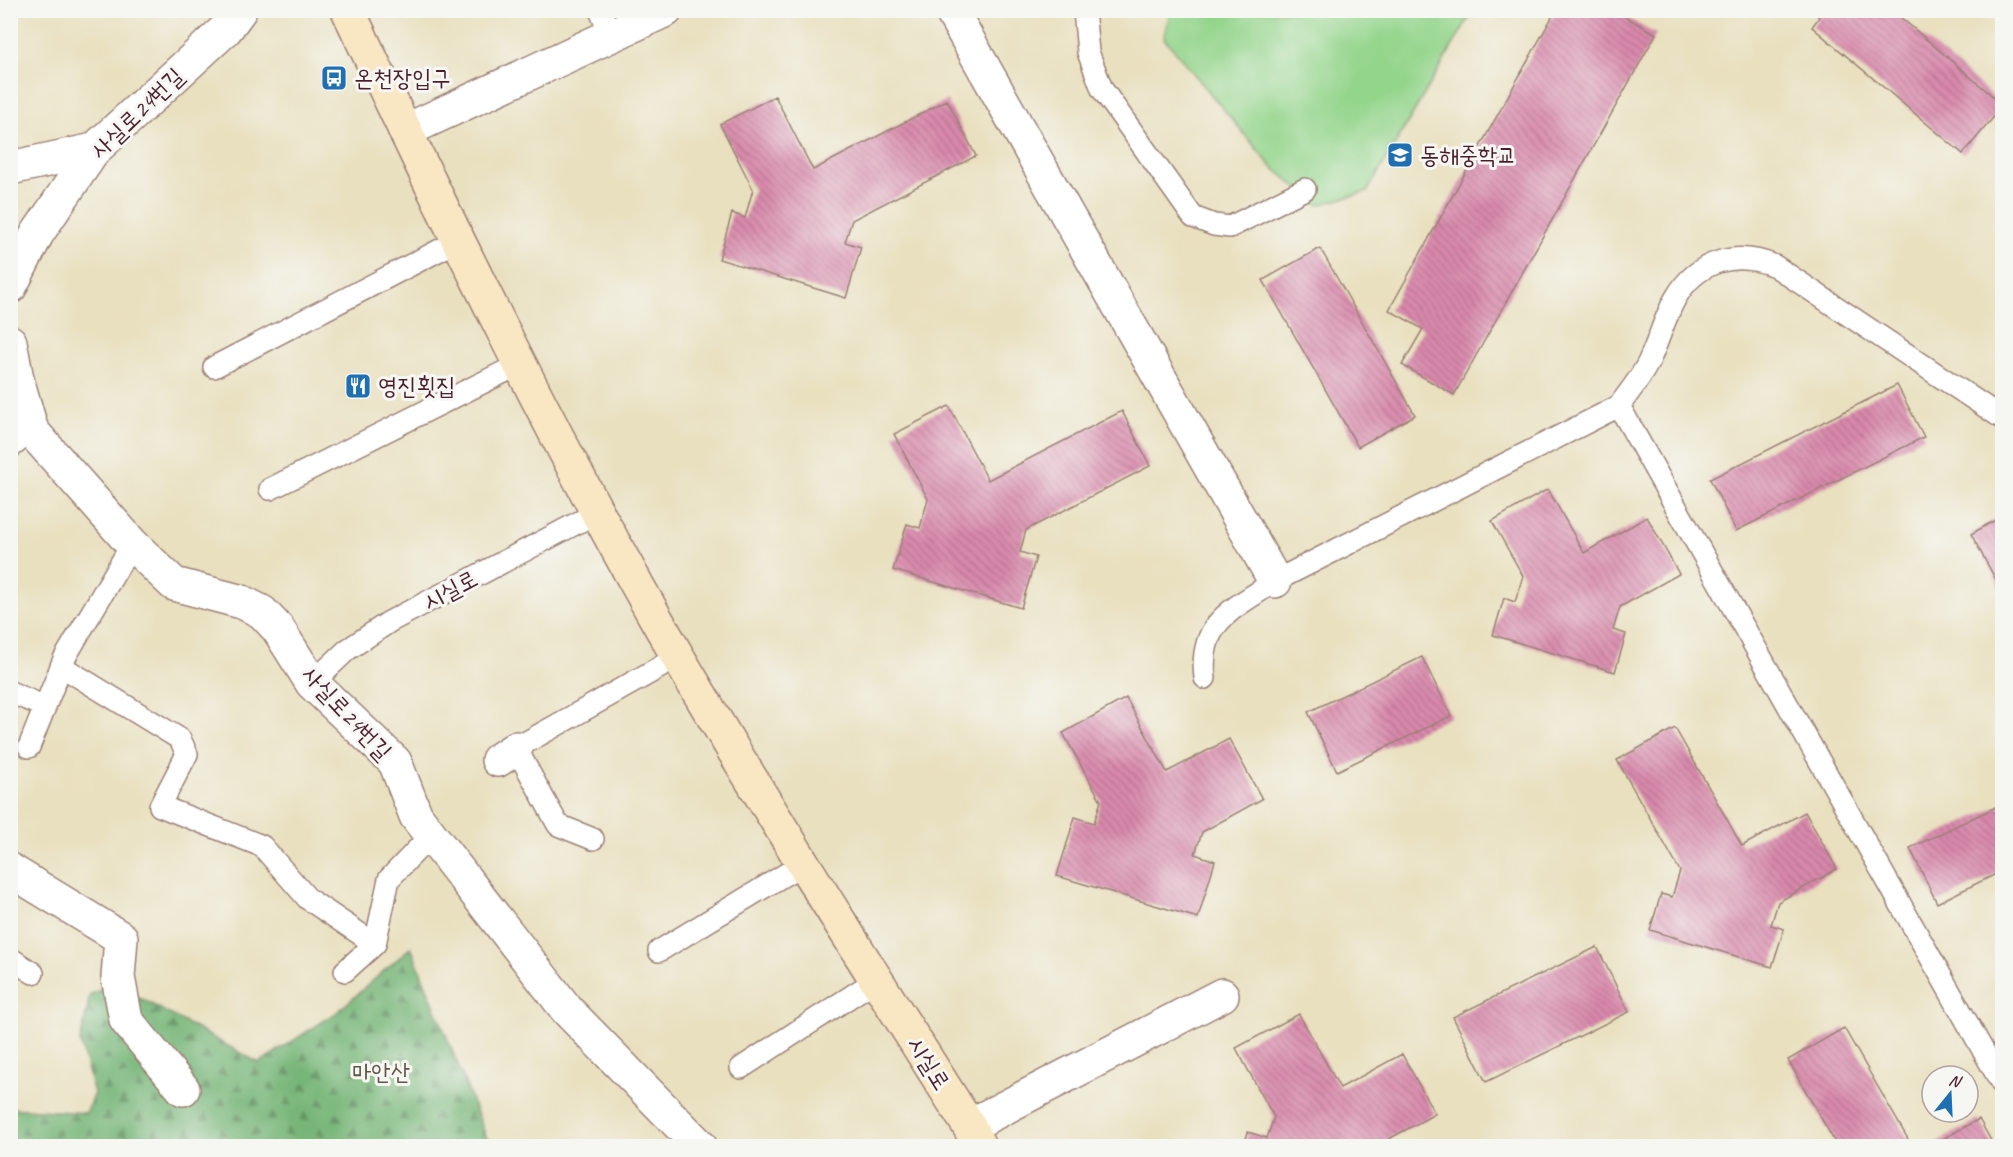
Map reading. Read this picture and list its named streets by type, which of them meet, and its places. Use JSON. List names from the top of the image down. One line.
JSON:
{"streets":{"main road":["시실로"],"street":["사실로24번길"]},"crossings":[["사실로24번길","시실로"]],"parks":["마안산"],"places":{"bus stop":["온천장입구"],"school or university":["동해중학교"],"restaurant":["영진횟집"]},"north":"top"}
